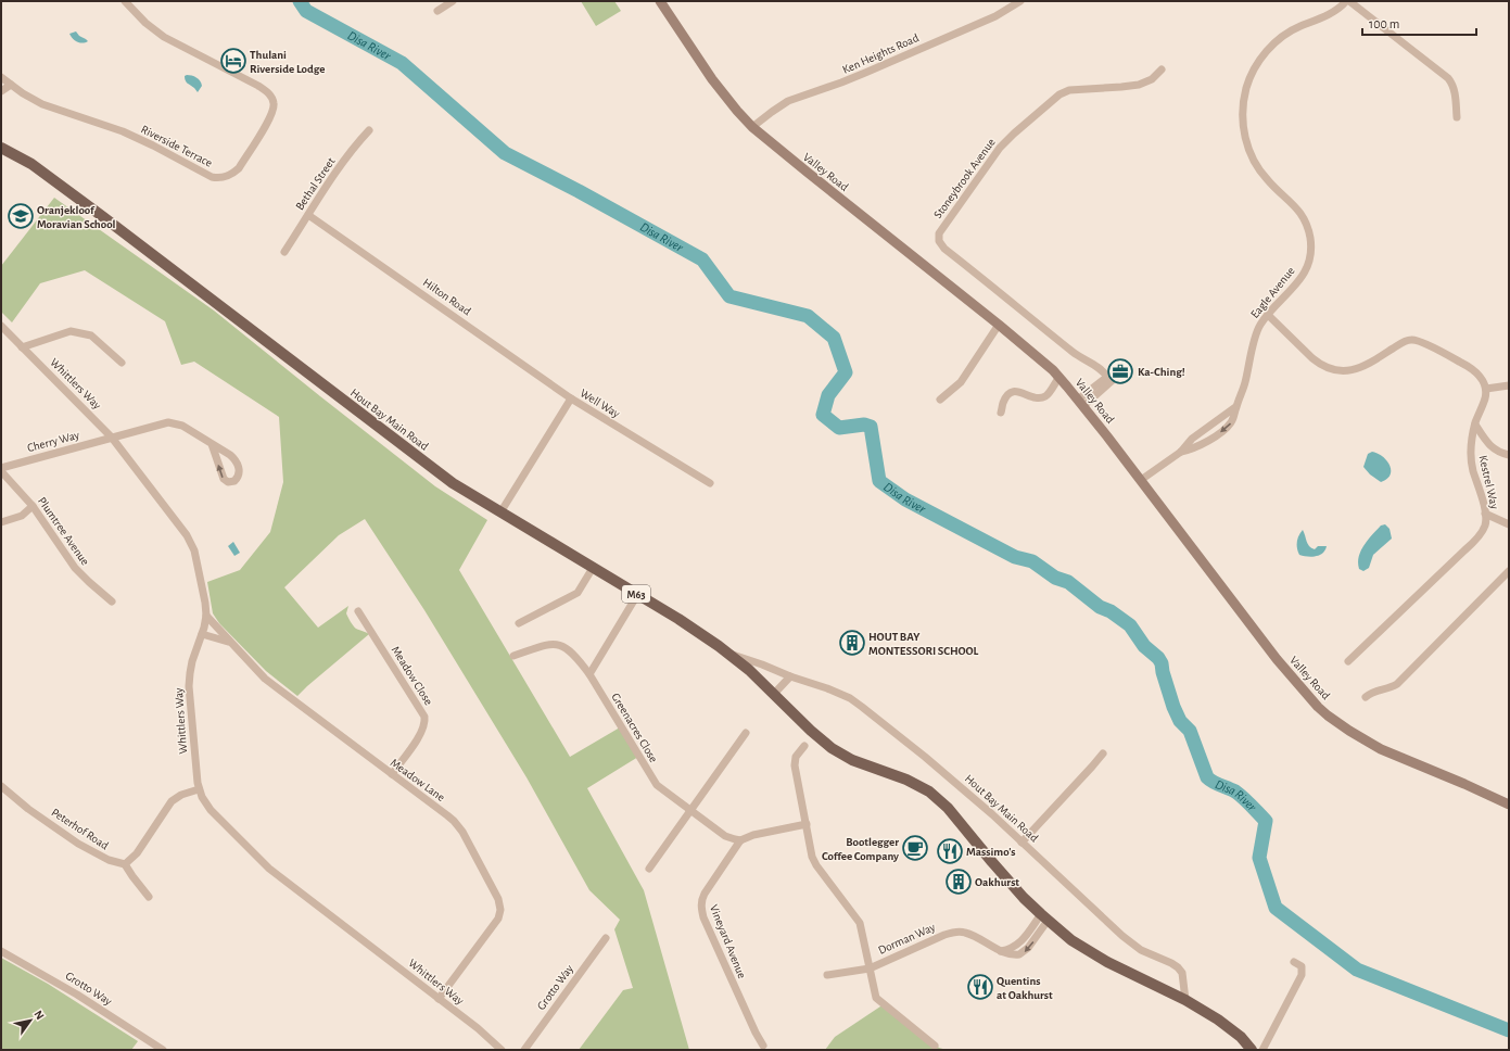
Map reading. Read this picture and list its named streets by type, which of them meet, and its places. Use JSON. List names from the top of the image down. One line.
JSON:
{"streets":{"main road":["Hout Bay Main Road","M63"],"street":["Ken Heights Road","Riverside Terrace","Valley Road","Stoneybrook Avenue","Bethal Street","Eagle Avenue","Hilton Road","Whittlers Way","Well Way","Cherry Way","Kestrel Way","Plumtree Avenue","Meadow Close","Greenacres Close","Meadow Lane","Peterhof Road","Dorman Way","Vineyard Avenue","Grotto Way"]},"crossings":[["Ken Heights Road","Valley Road"],["Valley Road","Stoneybrook Avenue"],["Valley Road","Eagle Avenue"],["Bethal Street","Hilton Road"],["Hilton Road","Well Way"],["Whittlers Way","Cherry Way"],["Whittlers Way","Meadow Lane"],["Well Way","Hout Bay Main Road"],["Hout Bay Main Road","Dorman Way"],["Cherry Way","Plumtree Avenue"],["Meadow Close","Meadow Lane"],["Greenacres Close","Vineyard Avenue"]],"water":["Disa River"],"places":{"hotel":["Thulani Riverside Lodge"],"school or university":["Oranjekloof Moravian School"],"office":["Ka-Ching!"],"building":["HOUT BAY MONTESSORI SCHOOL","Oakhurst"],"cafe":["Bootlegger Coffee Company"],"restaurant":["Massimo's","Quentins at Oakhurst"]},"scale_bar":"100 m","north":"top right"}
